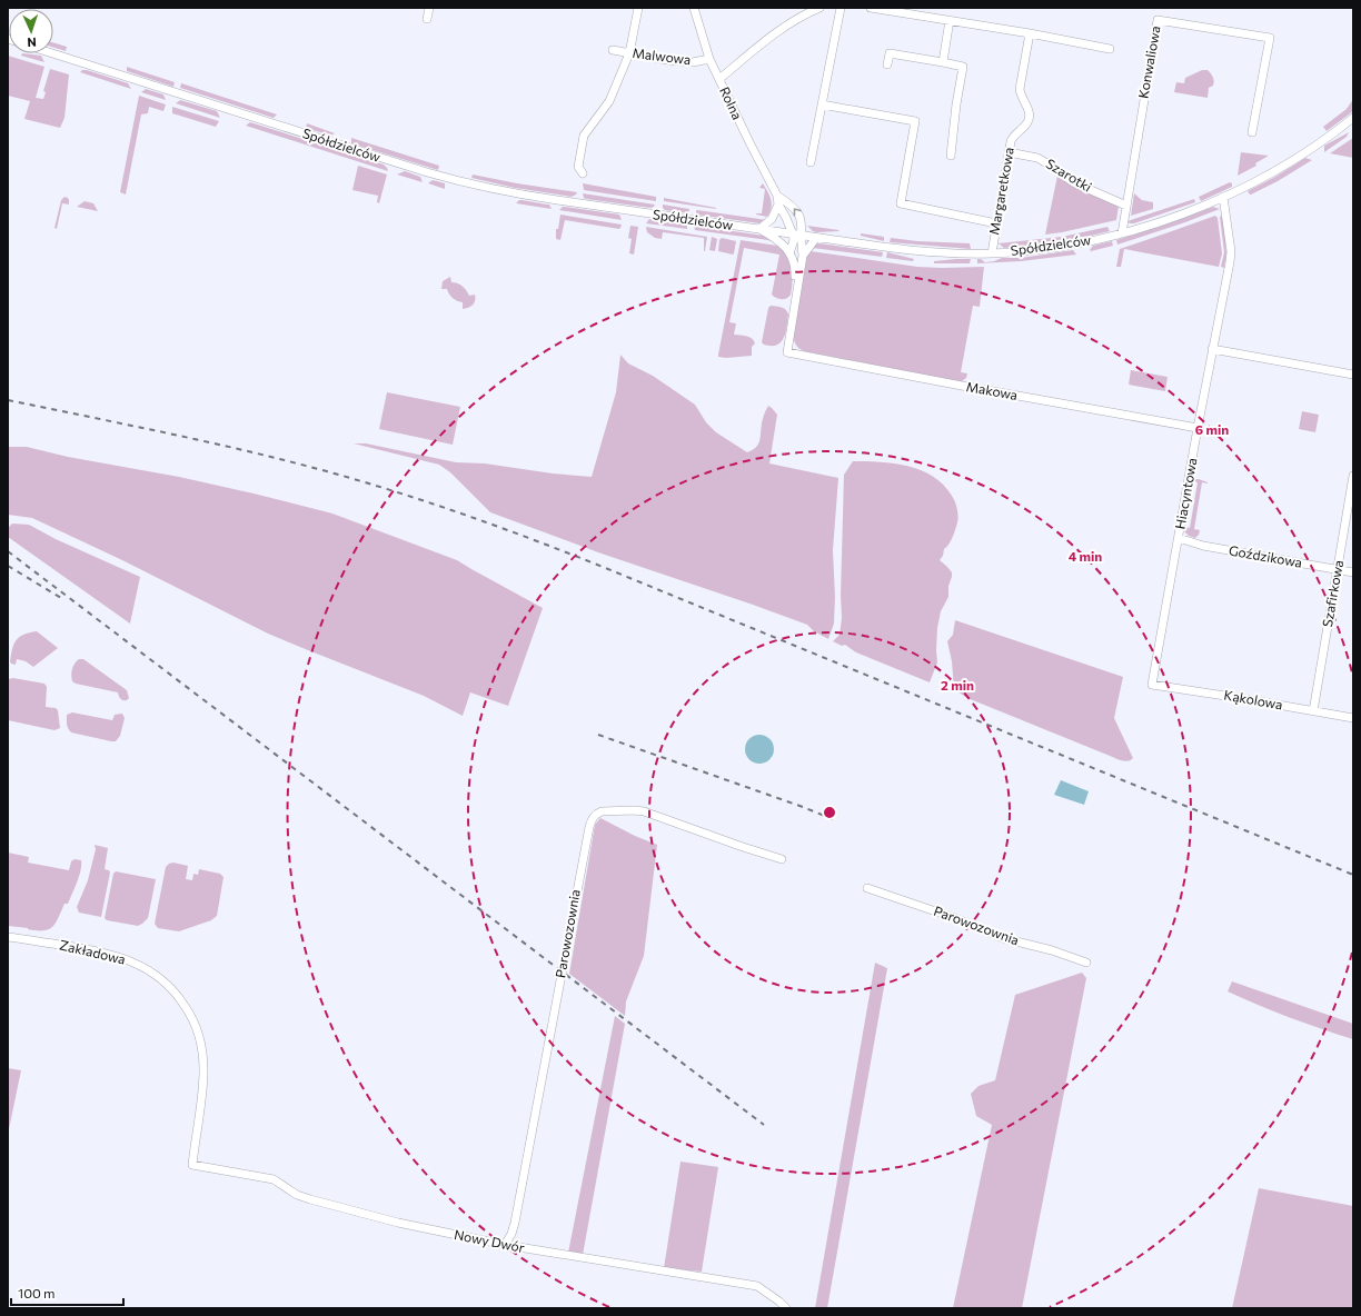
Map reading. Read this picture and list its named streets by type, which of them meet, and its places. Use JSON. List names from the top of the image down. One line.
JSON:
{"streets":{"street":["Malwowa","Konwaliowa","Rolna","Spółdzielców","Szarotki","Margaretkowa","Makowa","Hiacyntowa","Goździkowa","Szafirkowa","Kąkolowa","Parowozownia","Zakładowa","Nowy Dwór"]},"crossings":[["Malwowa","Rolna"],["Konwaliowa","Spółdzielców"],["Konwaliowa","Szarotki"],["Rolna","Spółdzielców"],["Spółdzielców","Margaretkowa"],["Spółdzielców","Hiacyntowa"],["Szarotki","Margaretkowa"],["Makowa","Hiacyntowa"],["Hiacyntowa","Goździkowa"],["Hiacyntowa","Kąkolowa"],["Goździkowa","Szafirkowa"],["Szafirkowa","Kąkolowa"],["Parowozownia","Nowy Dwór"],["Zakładowa","Nowy Dwór"]],"scale_bar":"100 m","north":"bottom","rings":["6 min","4 min","2 min"]}
